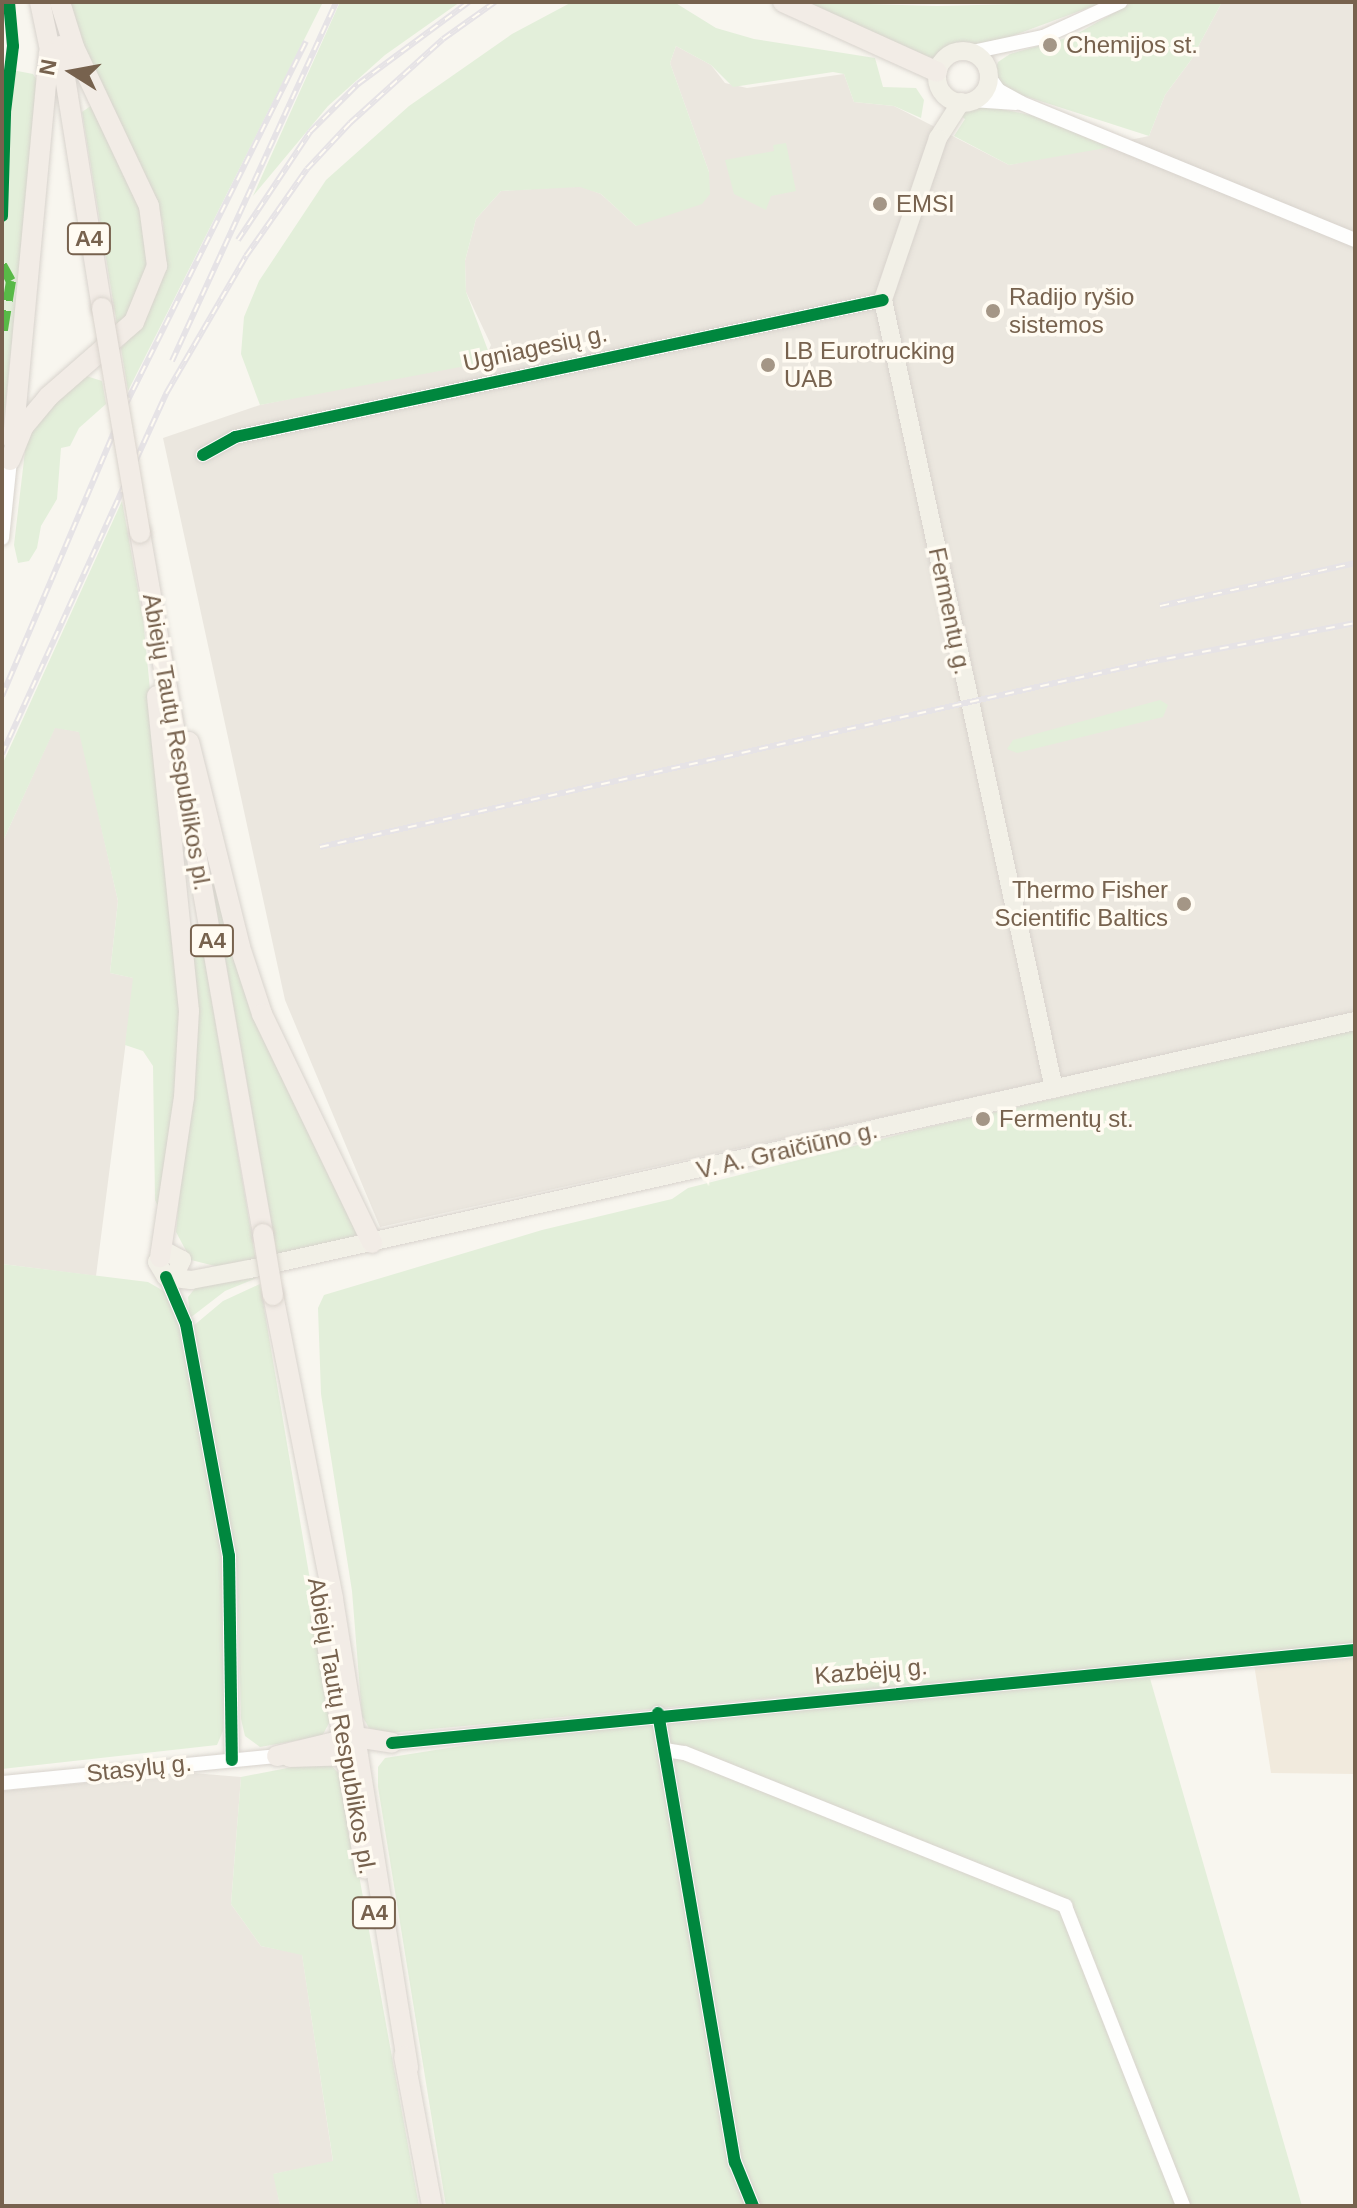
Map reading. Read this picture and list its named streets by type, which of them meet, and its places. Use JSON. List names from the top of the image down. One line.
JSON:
{"streets":{"highway":["A4","Abiejų Tautų Respublikos pl."],"main road":["Fermentų g.","V. A. Graičiūno g."],"street":["Ugniagesių g.","Kazbėjų g.","Stasylų g."]},"crossings":[["Ugniagesių g.","Fermentų g."],["Fermentų g.","V. A. Graičiūno g."]],"places":["Chemijos st.","EMSI","Radijo ryšio sistemos","LB Eurotrucking UAB","Thermo Fisher Scientific Baltics","Fermentų st."],"north":"left"}
